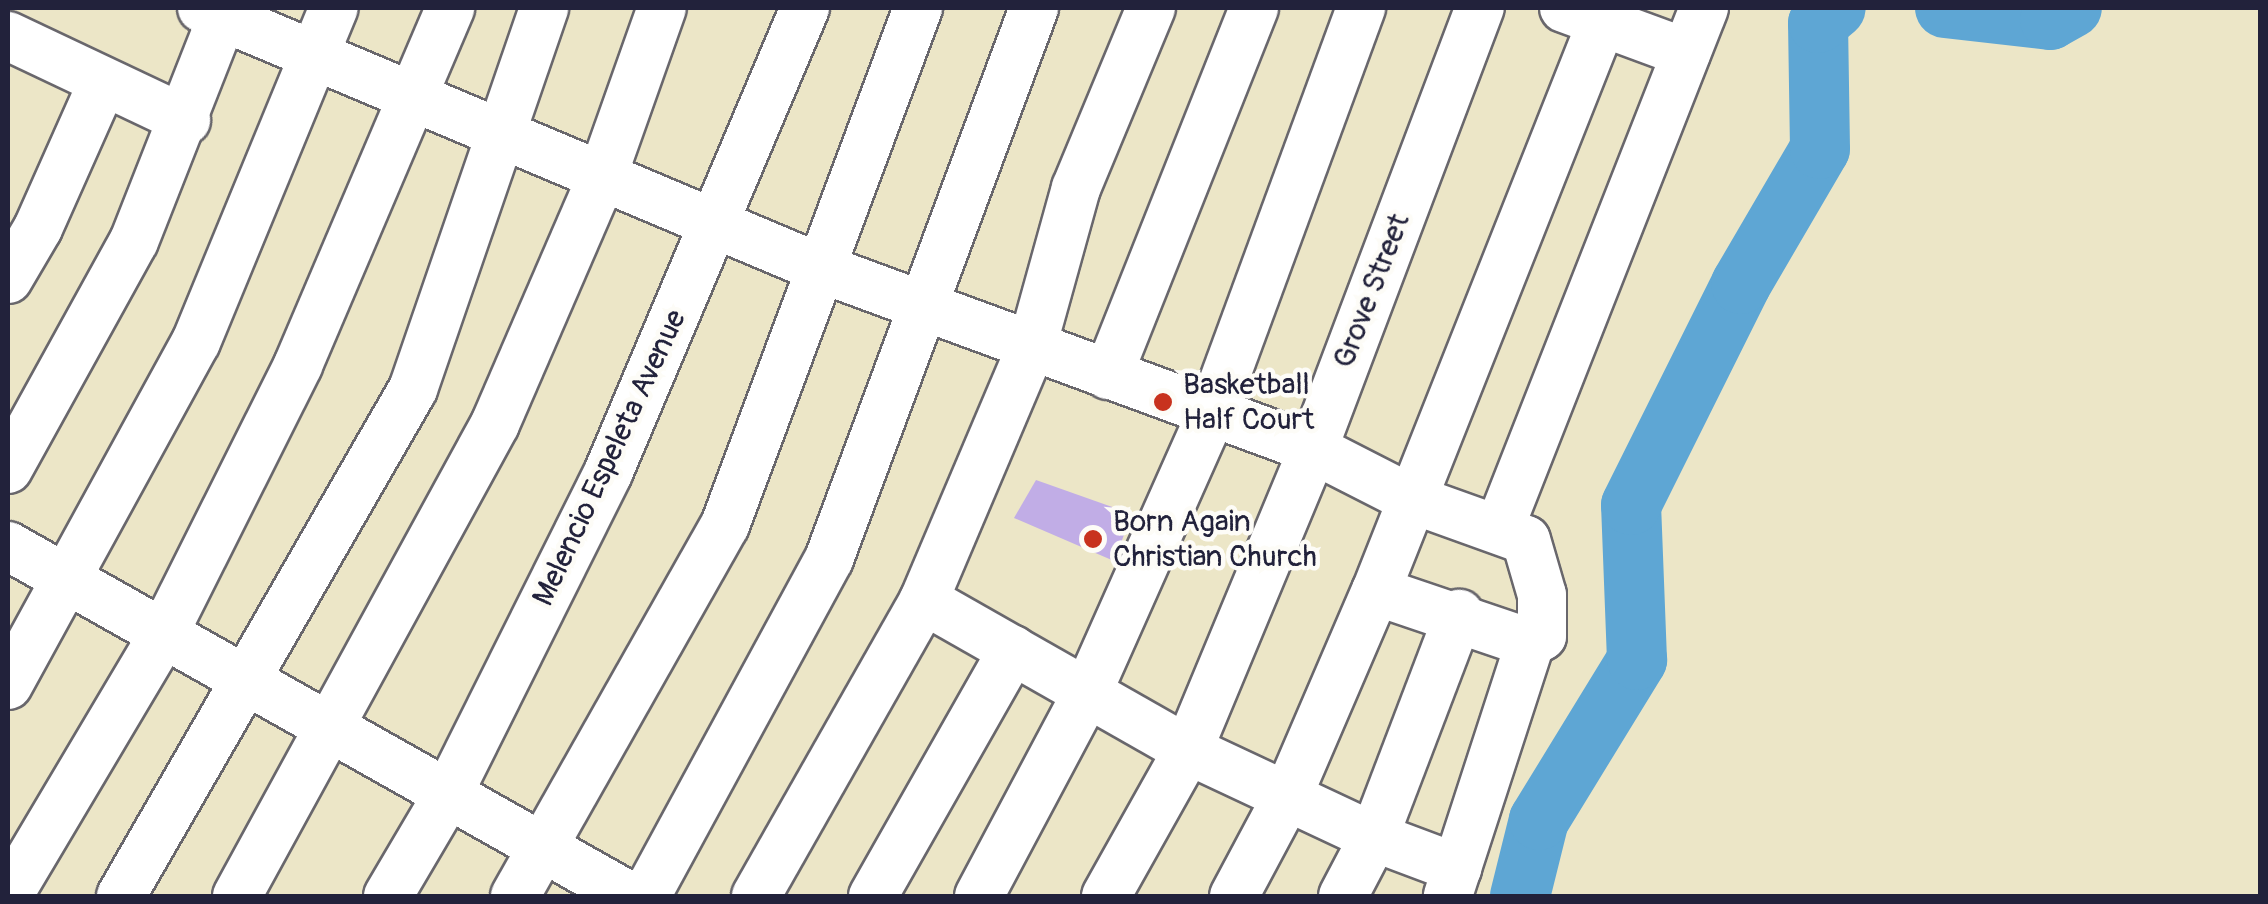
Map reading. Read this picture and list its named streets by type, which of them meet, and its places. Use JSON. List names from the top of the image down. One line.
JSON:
{"streets":{"street":["Grove Street","Melencio Espeleta Avenue"]},"places":["Basketball Half Court","Born Again Christian Church"]}
